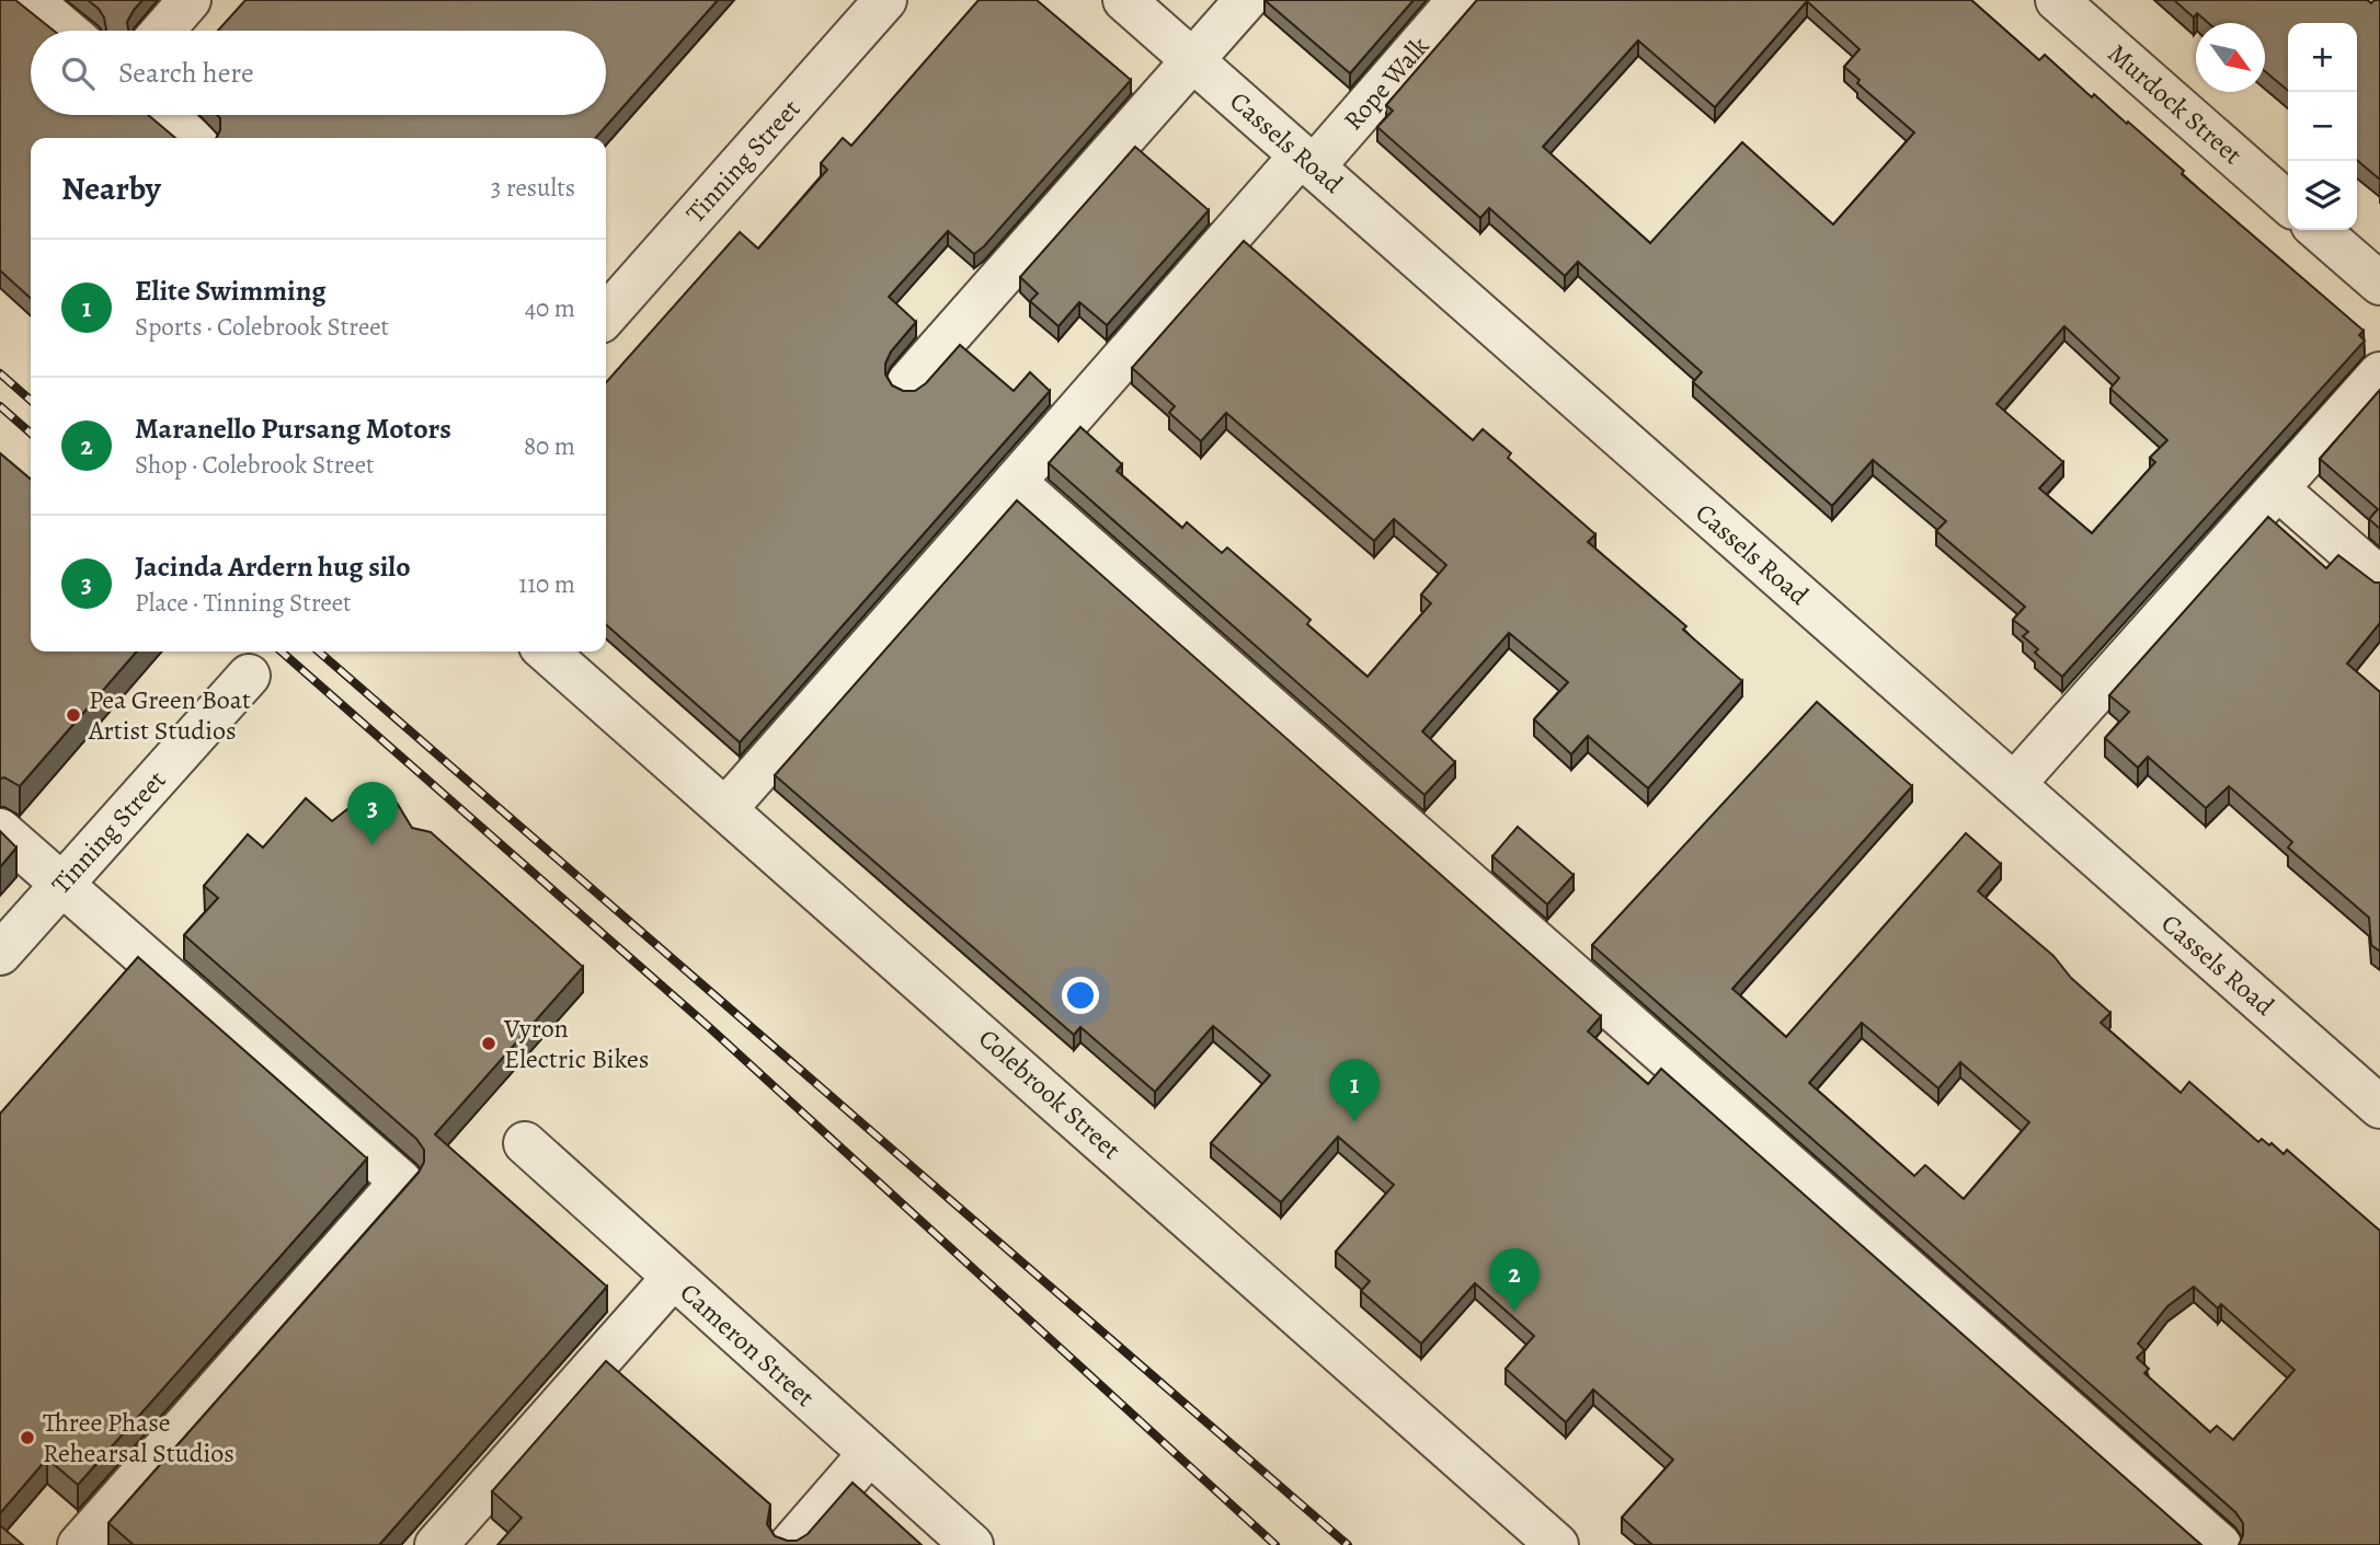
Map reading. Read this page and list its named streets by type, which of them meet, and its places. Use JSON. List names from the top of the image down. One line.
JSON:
{"streets":{"street":["Rope Walk","Murdock Street","Cassels Road","Tinning Street","Colebrook Street","Cameron Street"]},"crossings":[["Rope Walk","Cassels Road"],["Rope Walk","Colebrook Street"]],"places":["Pea Green Boat Artist Studios","Vyron Electric Bikes","Three Phase Rehearsal Studios"],"north":"bottom right","page":{"map_buttons":["+","−"],"search":"Search here","heading":["Nearby","3 results"],"list":[{"mark":"1","name":"Elite Swimming","note":"Sports · Colebrook Street","value":"40 m"},{"mark":"2","name":"Maranello Pursang Motors","note":"Shop · Colebrook Street","value":"80 m"},{"mark":"3","name":"Jacinda Ardern hug silo","note":"Place · Tinning Street","value":"110 m"}],"pins":["3","1","2"]}}
